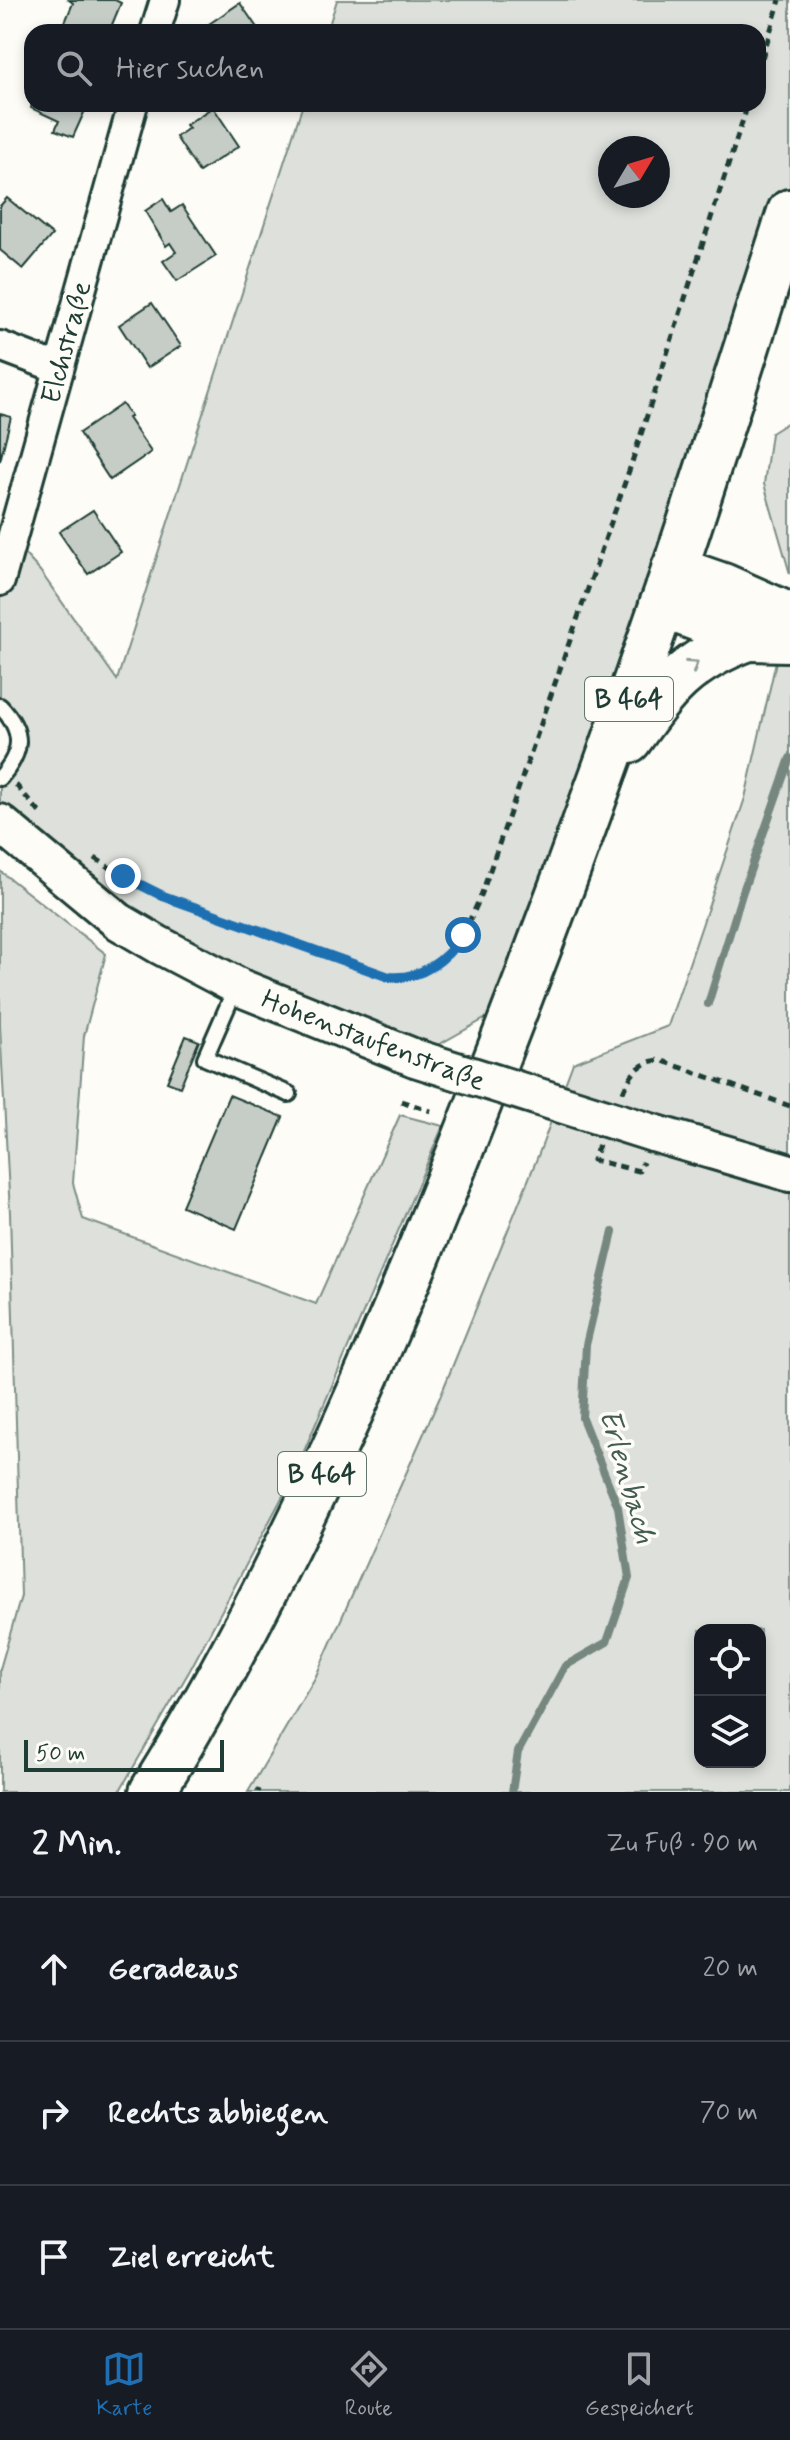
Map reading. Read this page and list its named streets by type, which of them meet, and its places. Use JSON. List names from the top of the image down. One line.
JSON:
{"streets":{"main road":["B 464"],"street":["Elchstraße","Hohenstaufenstraße"]},"water":["Erlenbach"],"scale_bar":"50 m","north":"top right","page":{"search":"Hier suchen","scale":"50 m","heading":["2 Min.","Zu Fuß · 90 m"],"list":[["Geradeaus","20 m"],["Rechts abbiegen","70 m"],"Ziel erreicht"],"nav":["Karte","Route","Gespeichert"]}}
